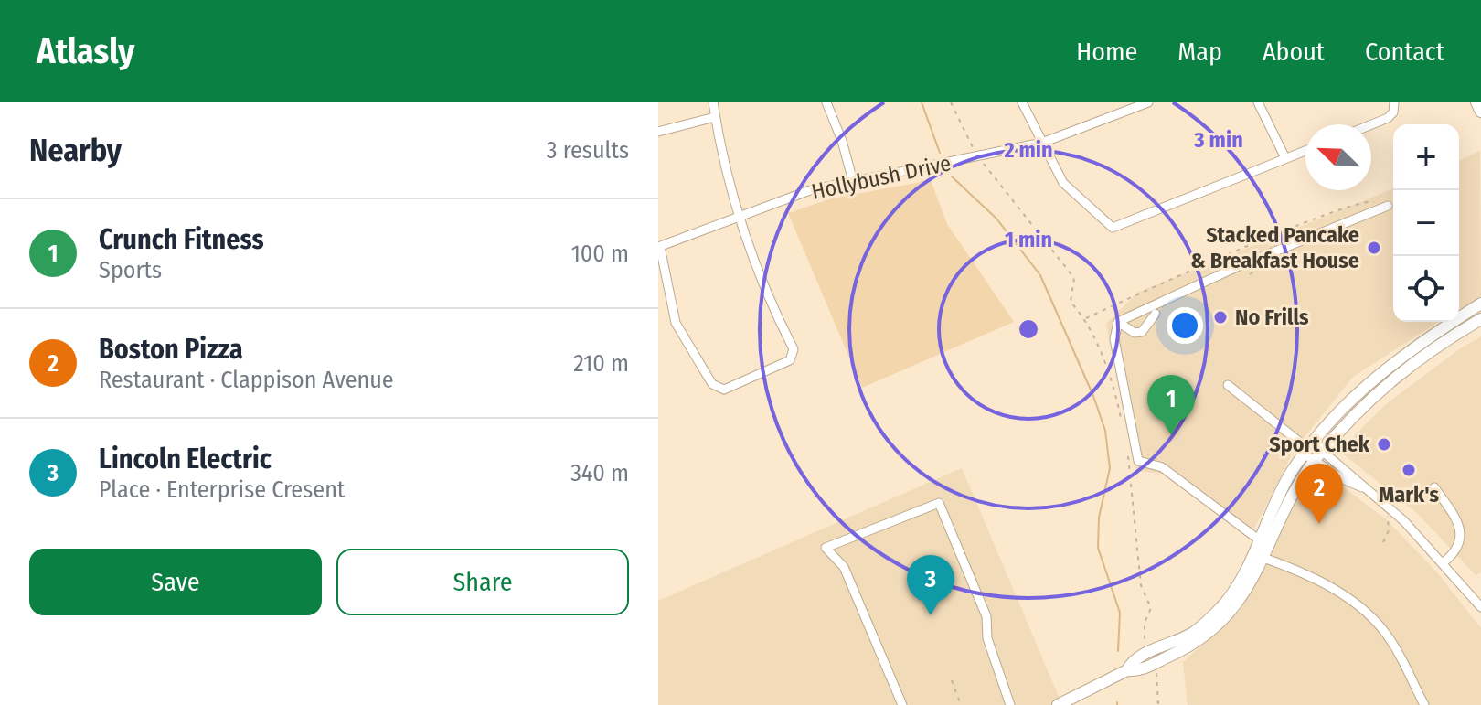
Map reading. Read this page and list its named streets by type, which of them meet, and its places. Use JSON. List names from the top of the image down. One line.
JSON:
{"streets":{"street":["Hollybush Drive"]},"places":["Stacked Pancake & Breakfast House","No Frills","Sport Chek","Mark's"],"north":"top left","page":{"header":"Atlasly","nav":["Home","Map","About","Contact"],"heading":["Nearby","3 results"],"map_buttons":["+","−"],"list":[{"mark":"1","name":"Crunch Fitness","note":"Sports","value":"100 m"},{"mark":"2","name":"Boston Pizza","note":"Restaurant · Clappison Avenue","value":"210 m"},{"mark":"3","name":"Lincoln Electric","note":"Place · Enterprise Cresent","value":"340 m"}],"pins":["1","2","3"],"buttons":["Save","Share"]},"rings":["3 min","2 min","1 min"]}
